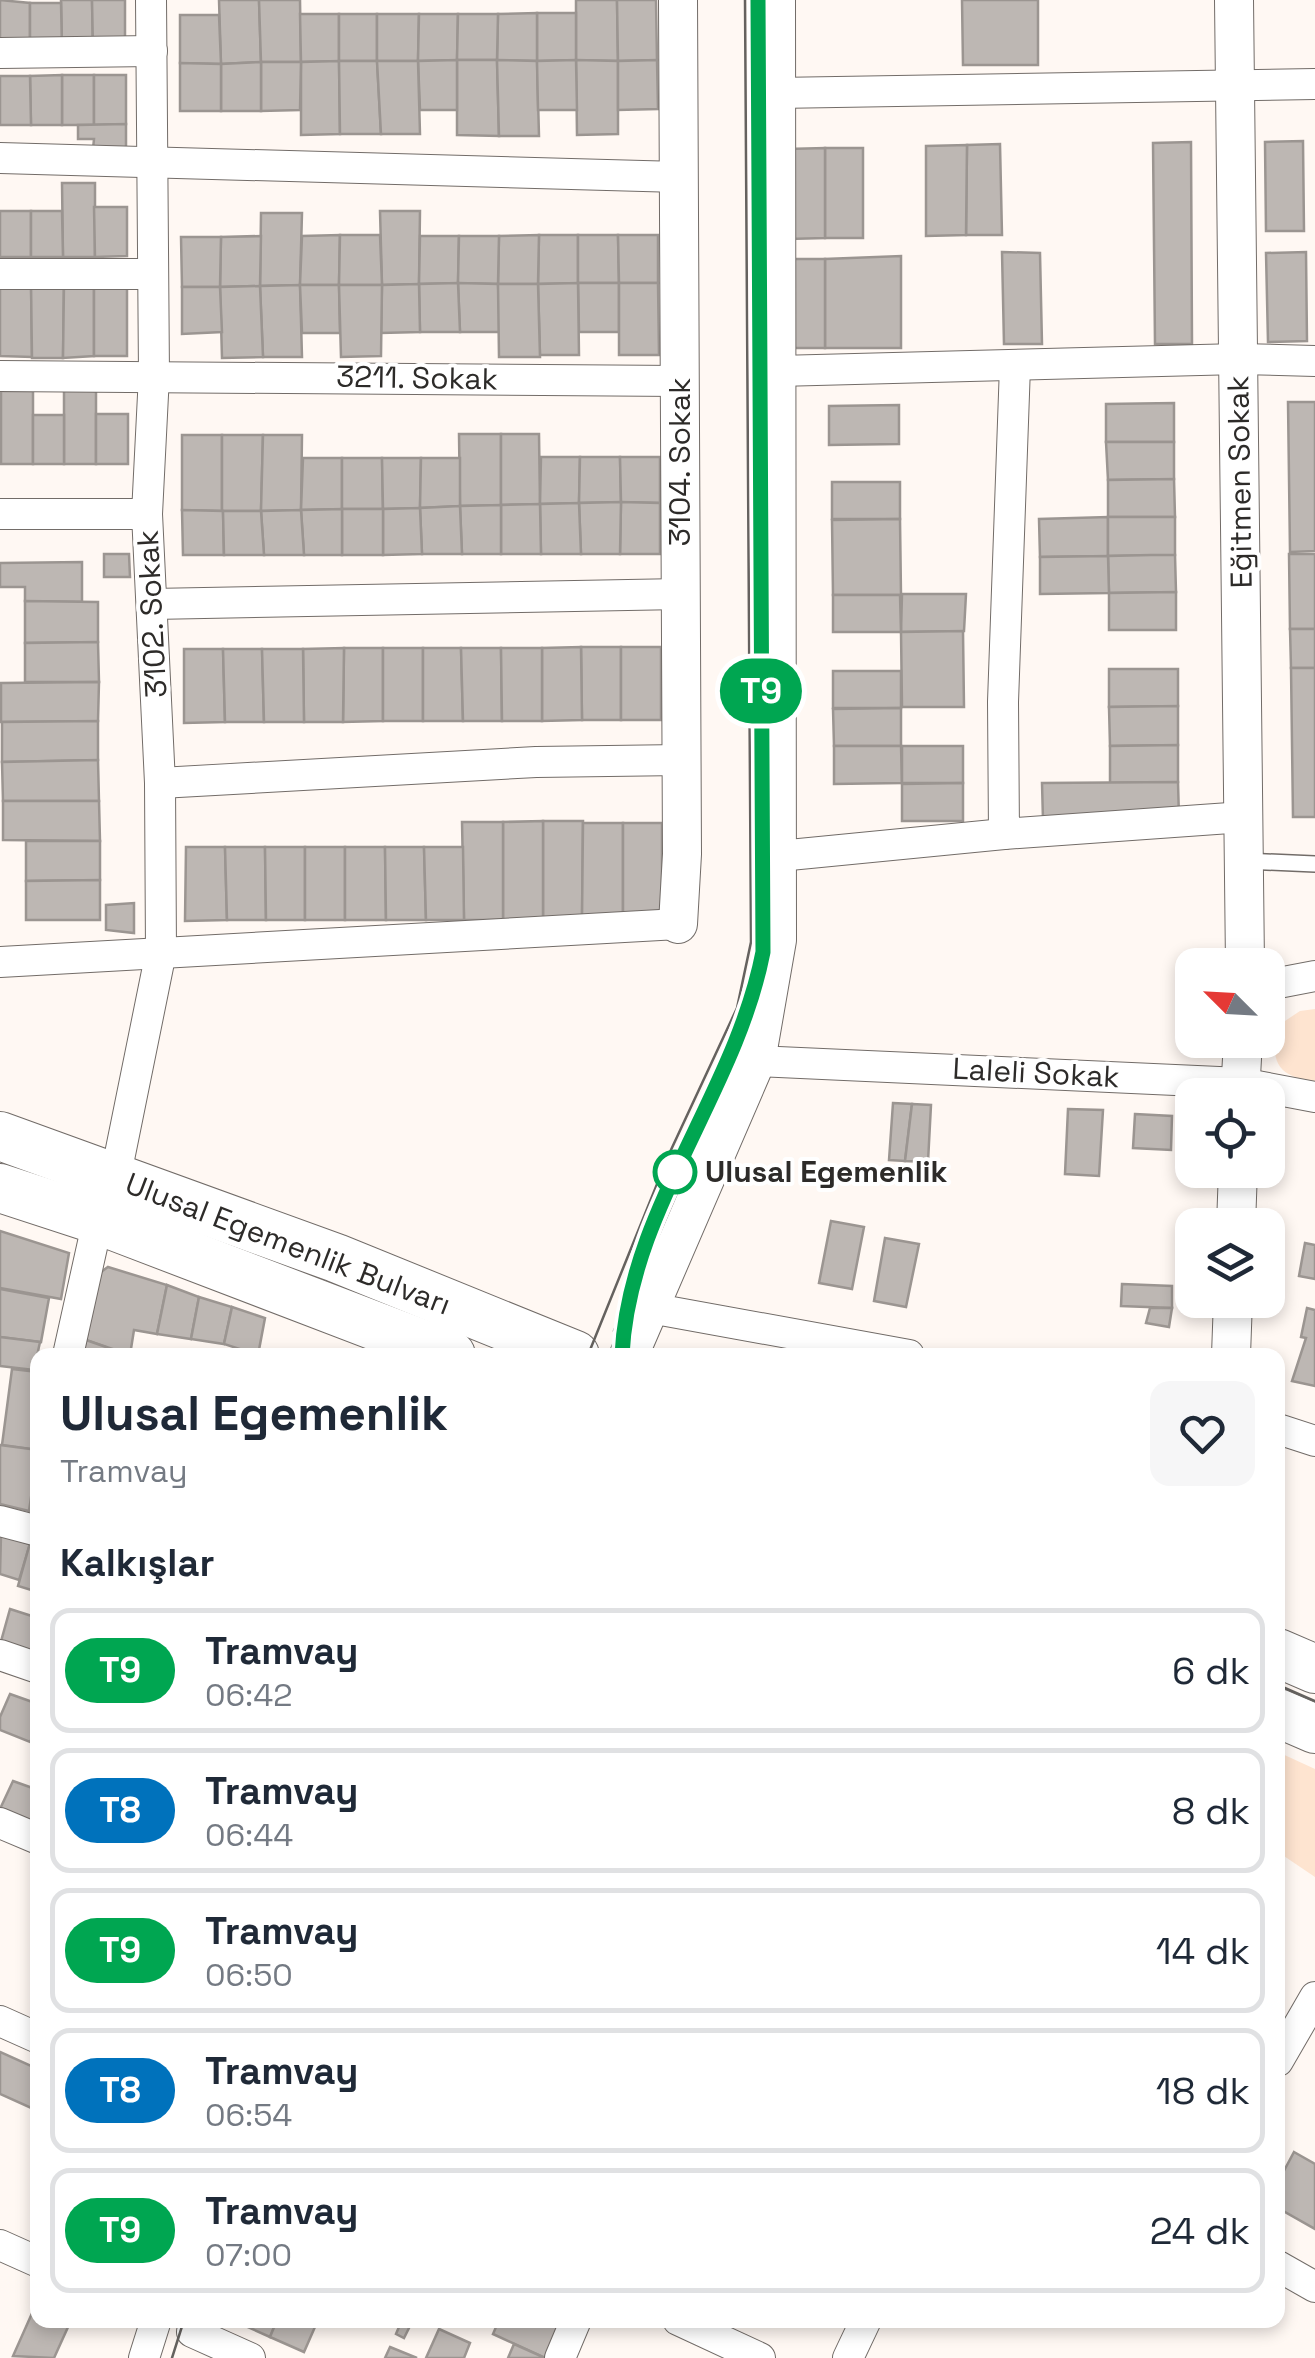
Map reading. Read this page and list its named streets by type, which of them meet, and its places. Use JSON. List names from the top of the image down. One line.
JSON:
{"streets":{"main road":["Ulusal Egemenlik Bulvarı"],"street":["3211. Sokak","3104. Sokak","Eğitmen Sokak","3102. Sokak","Laleli Sokak"]},"crossings":[["3211. Sokak","3104. Sokak"],["3211. Sokak","3102. Sokak"],["3102. Sokak","Ulusal Egemenlik Bulvarı"]],"places":["Ulusal Egemenlik"],"lines":["tram line T9"],"north":"top left","page":{"on_map":"T9","heading":[["Ulusal Egemenlik","Tramvay"],"Kalkışlar"],"list":[{"mark":"T9","name":"Tramvay","note":"06:42","value":"6 dk"},{"mark":"T8","name":"Tramvay","note":"06:44","value":"8 dk"},{"mark":"T9","name":"Tramvay","note":"06:50","value":"14 dk"},{"mark":"T8","name":"Tramvay","note":"06:54","value":"18 dk"},{"mark":"T9","name":"Tramvay","note":"07:00","value":"24 dk"}]}}
